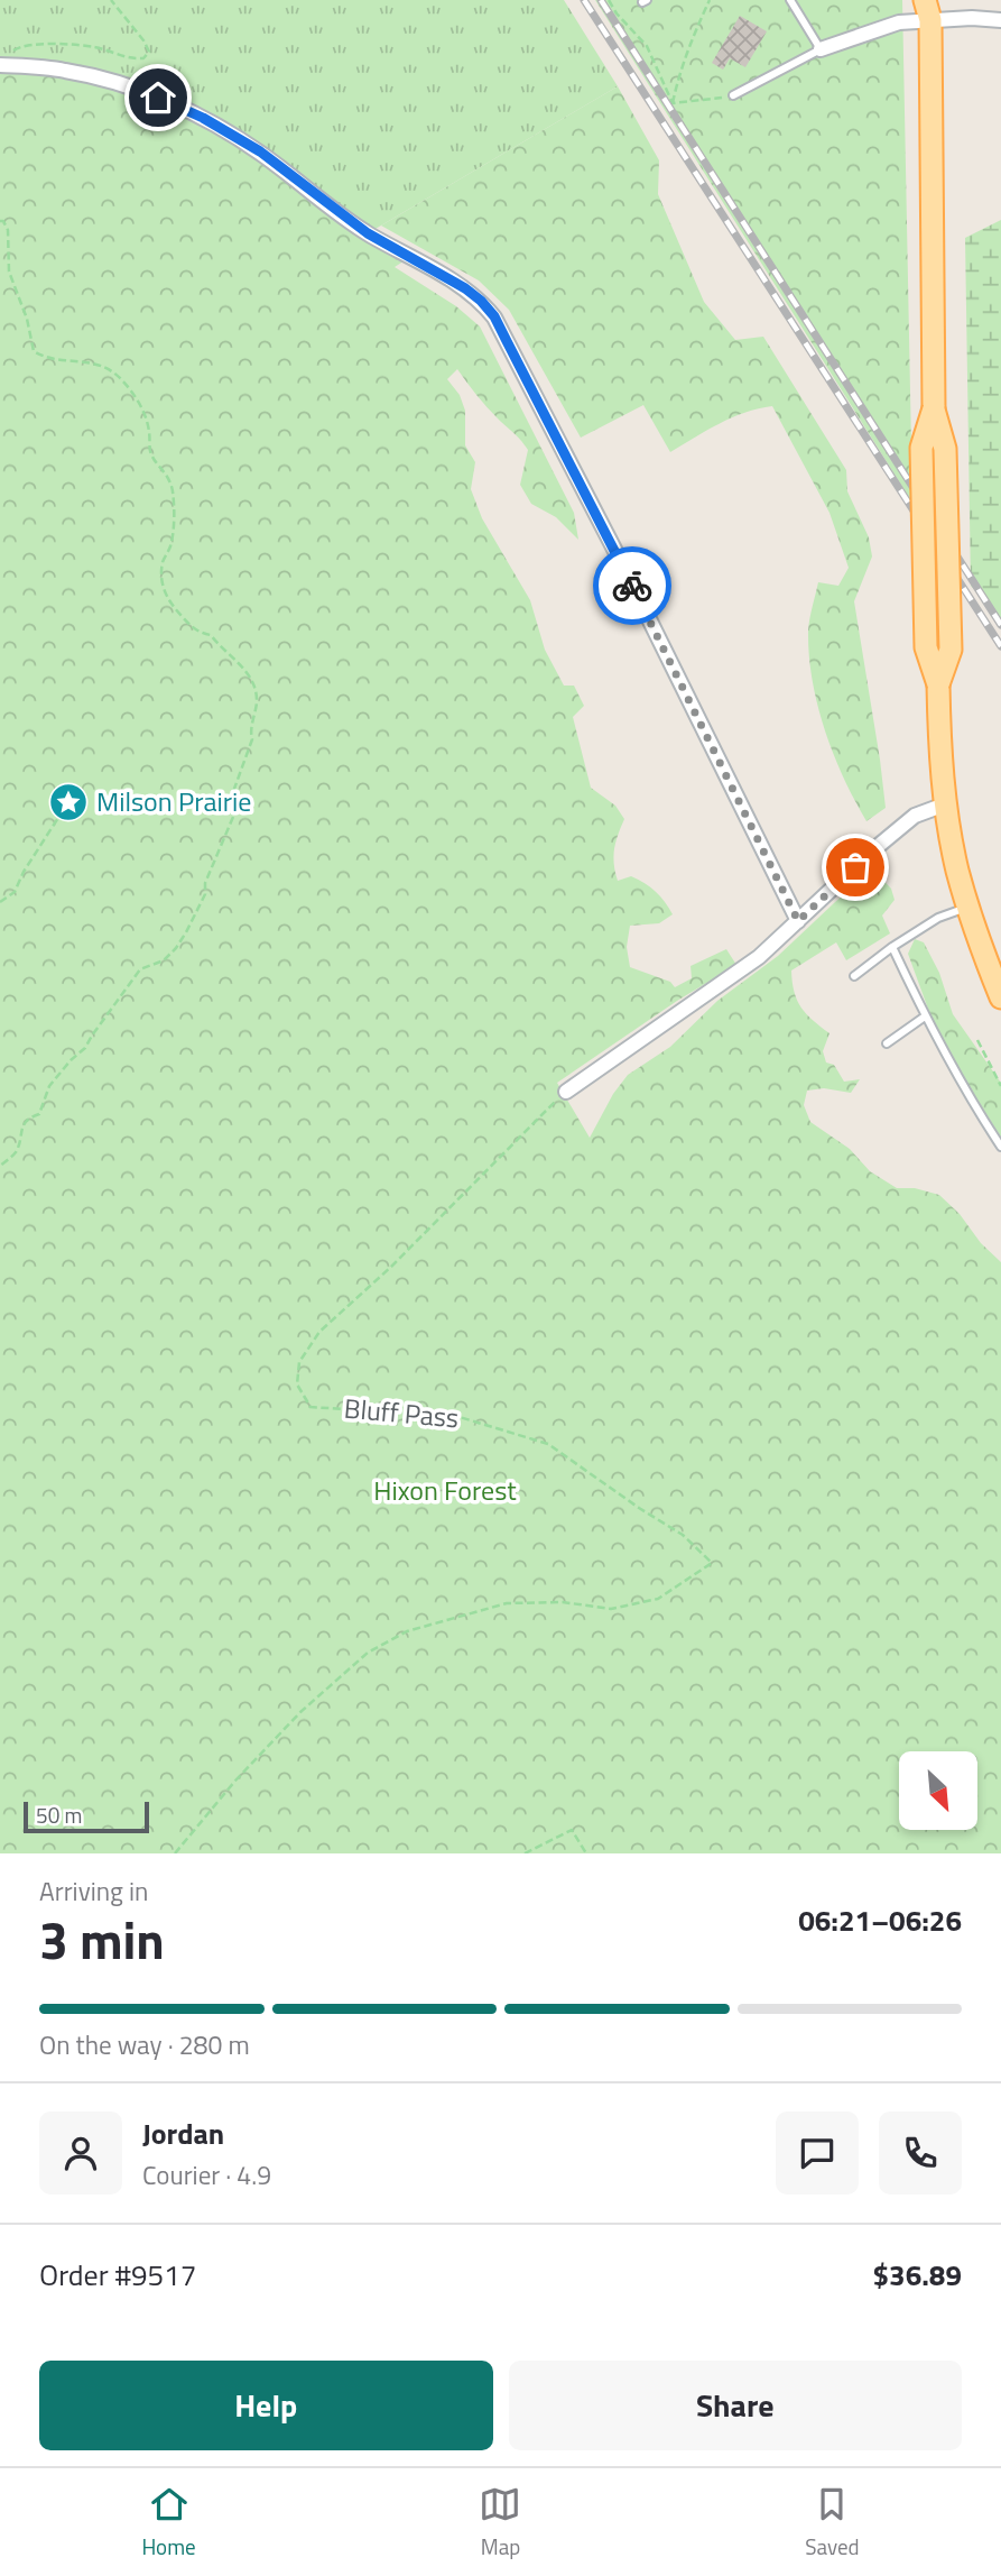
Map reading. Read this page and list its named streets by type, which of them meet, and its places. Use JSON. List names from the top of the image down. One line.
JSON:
{"streets":{"path":["Bluff Pass"]},"parks":["Hixon Forest"],"places":{"place":["Milson Prairie"]},"scale_bar":"50 m","north":"bottom right","page":{"scale":"50 m","heading":["3 min","Arriving in","06:21–06:26"],"panel":["Jordan","Courier · 4.9","Order #9517","$36.89"],"bar":"On the way · 280 m","buttons":["Help","Share"],"tabs":["Home","Map","Saved"]}}
